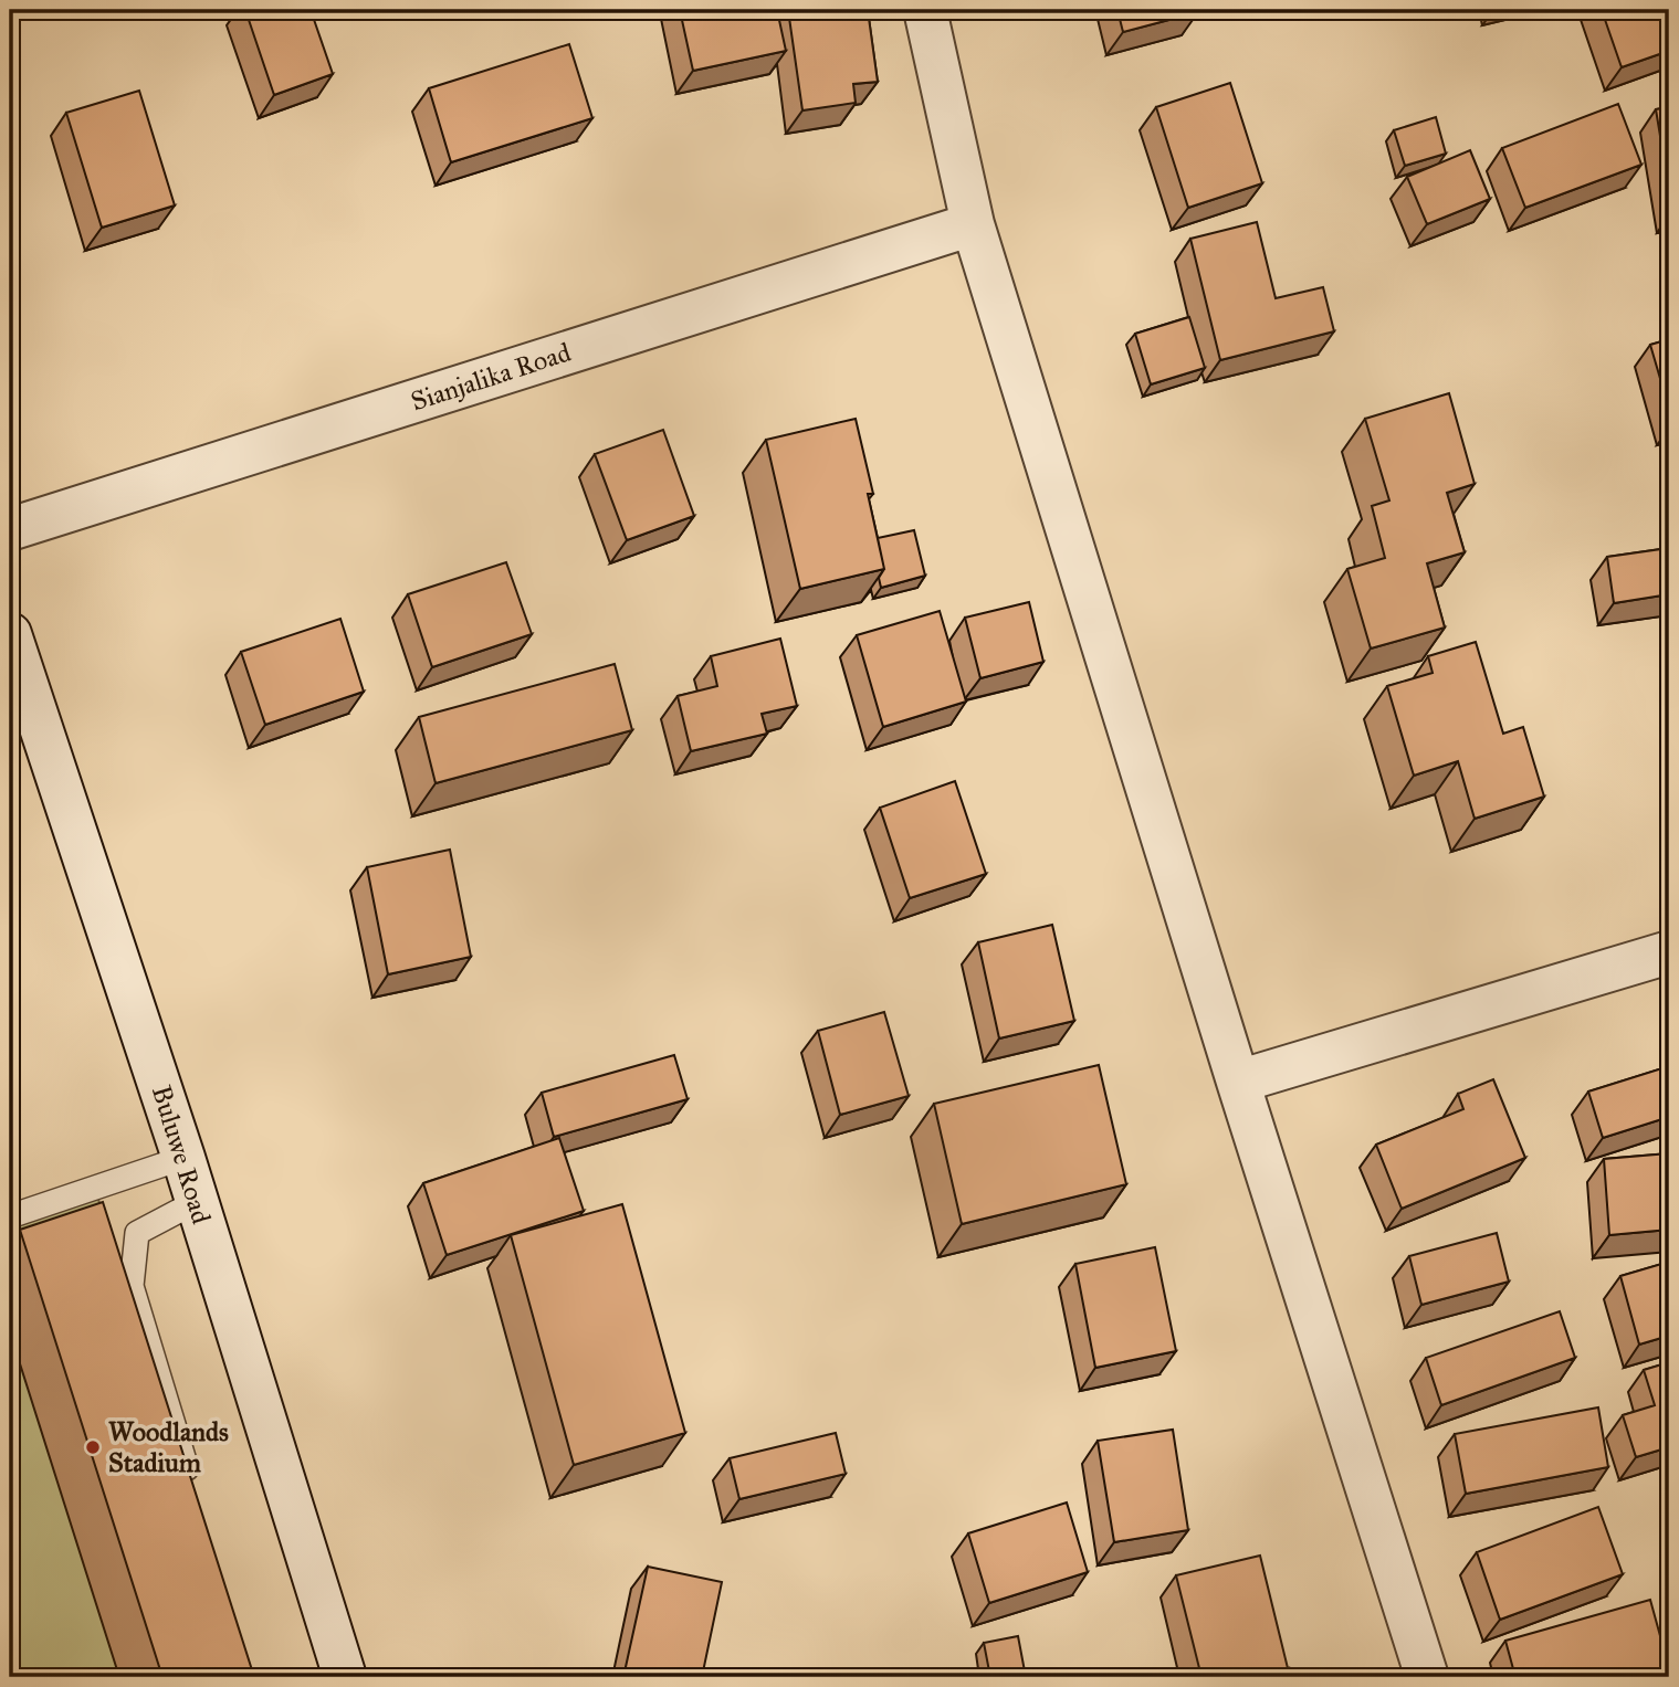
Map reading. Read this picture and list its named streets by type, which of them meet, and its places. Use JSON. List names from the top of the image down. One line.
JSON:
{"streets":{"street":["Sianjalika Road","Buluwe Road"]},"places":["Woodlands Stadium"]}
